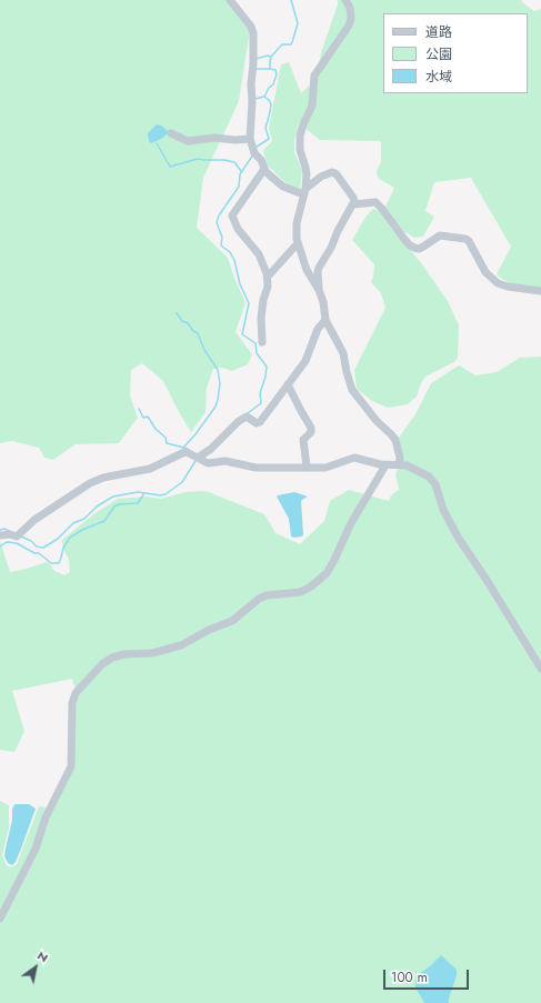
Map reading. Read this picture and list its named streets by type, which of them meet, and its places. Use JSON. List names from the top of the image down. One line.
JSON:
{"legend":["道路","公園","水域"],"scale_bar":"100 m","north":"top right"}
